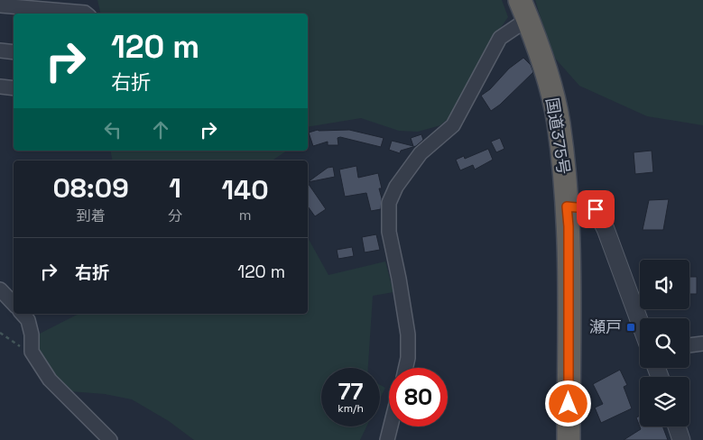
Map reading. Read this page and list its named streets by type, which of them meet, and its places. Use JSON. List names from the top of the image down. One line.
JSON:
{"streets":{"highway":["国道375号"]},"places":{"transit":["瀬戸"]},"page":{"turn":["120 m","右折"],"eta":["08:09","到着","1","分","140","m"],"list":[{"name":"右折","value":"120 m"}],"speed":"77 km/h","limit":"80"}}
